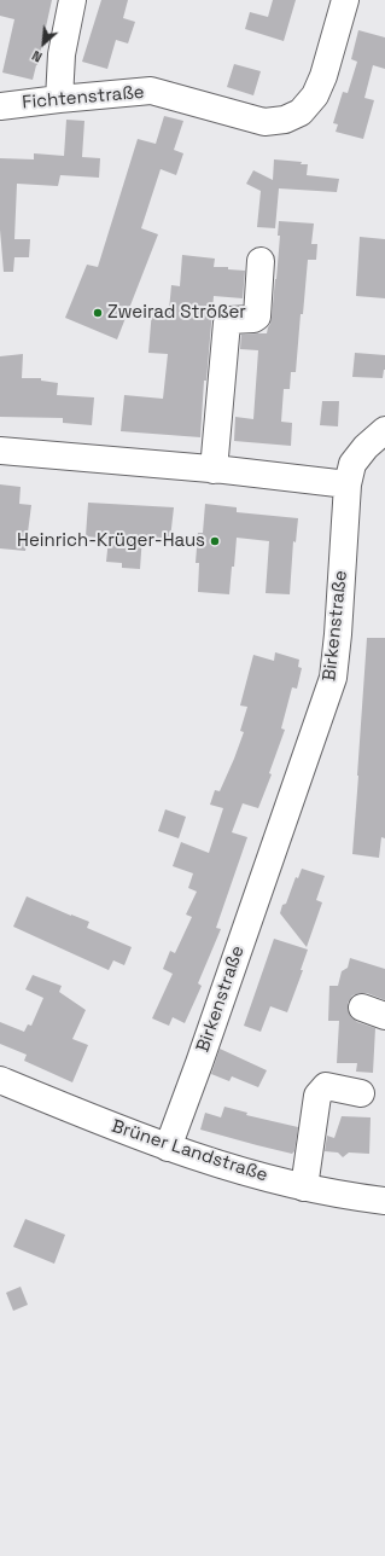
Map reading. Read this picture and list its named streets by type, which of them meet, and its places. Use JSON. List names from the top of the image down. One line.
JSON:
{"streets":{"street":["Fichtenstraße","Birkenstraße","Brüner Landstraße"]},"crossings":[["Birkenstraße","Brüner Landstraße"]],"places":["Zweirad Strößer","Heinrich-Krüger-Haus"],"north":"bottom left"}
